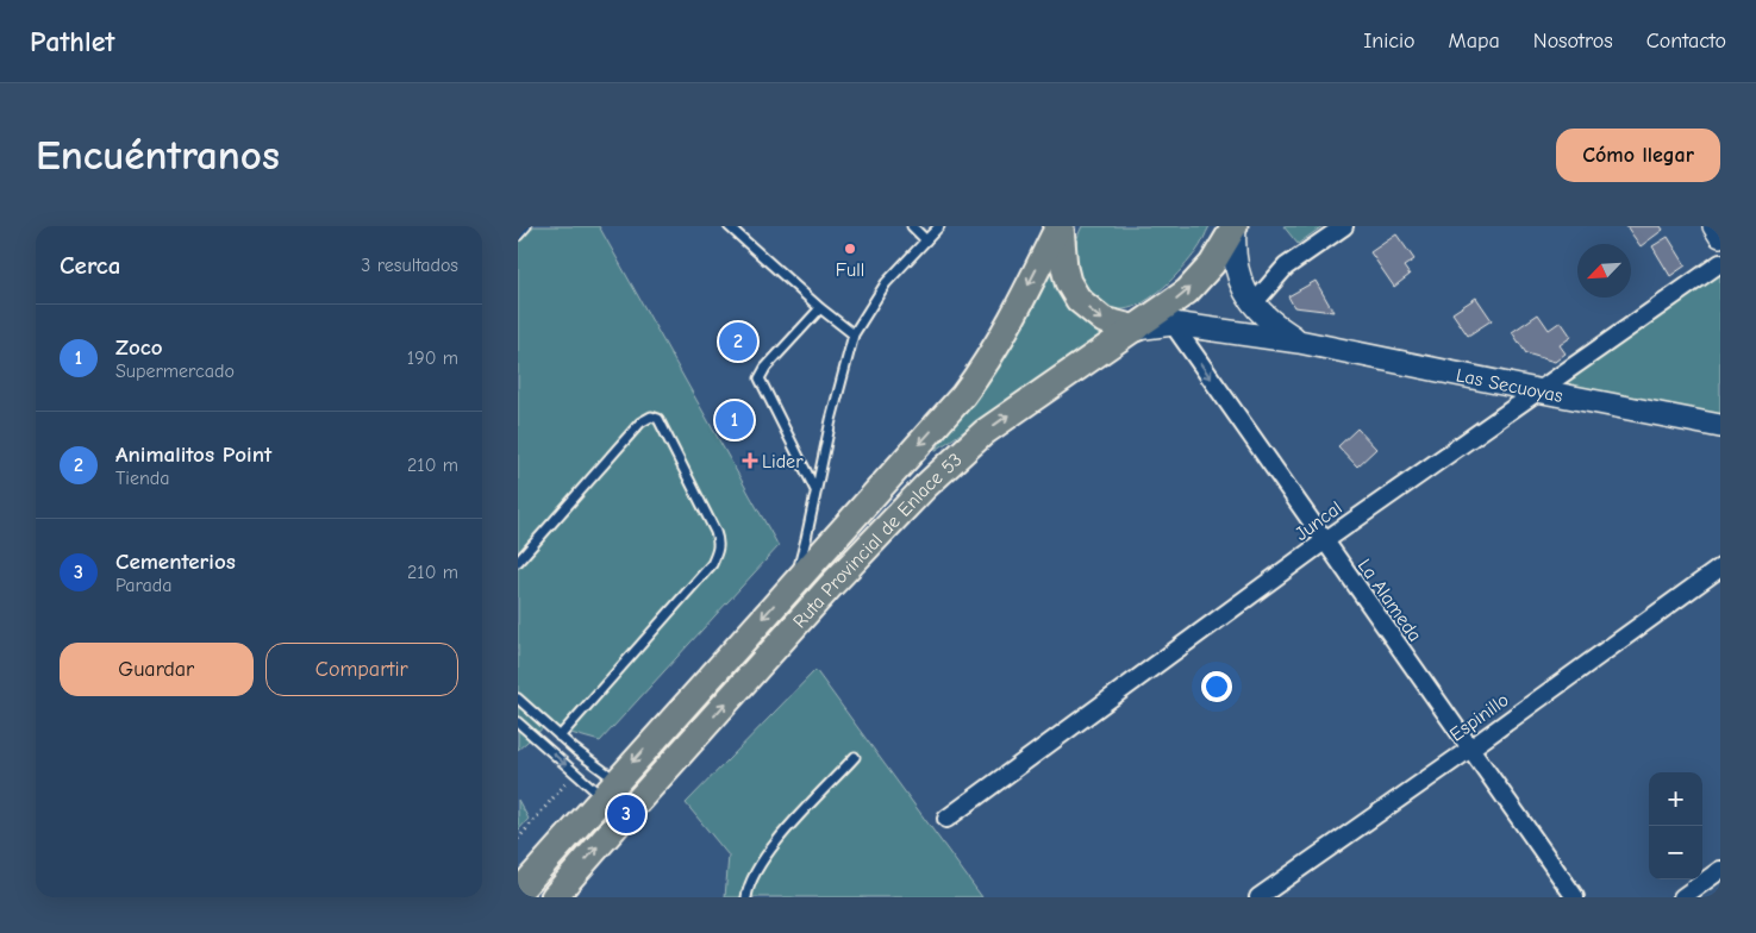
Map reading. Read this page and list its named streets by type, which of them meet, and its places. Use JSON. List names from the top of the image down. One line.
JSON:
{"streets":{"main road":["Las Secuoyas","Ruta Provincial de Enlace 53"],"street":["Juncal","La Alameda","Espinillo"]},"crossings":[["Las Secuoyas","Juncal"],["Las Secuoyas","Ruta Provincial de Enlace 53"],["Las Secuoyas","La Alameda"],["Juncal","La Alameda"],["La Alameda","Espinillo"]],"one_way":["La Alameda"],"places":{"other":["Full"],"health":["Lider"]},"north":"bottom left","page":{"header":"Pathlet","nav":["Inicio","Mapa","Nosotros","Contacto"],"buttons":["Cómo llegar",["Guardar","Compartir"]],"title":"Encuéntranos","heading":["Cerca","3 resultados"],"list":[{"mark":"1","name":"Zoco","note":"Supermercado","value":"190 m"},{"mark":"2","name":"Animalitos Point","note":"Tienda","value":"210 m"},{"mark":"3","name":"Cementerios","note":"Parada","value":"210 m"}],"pins":["2","1","3"],"map_buttons":["+","−"]}}
